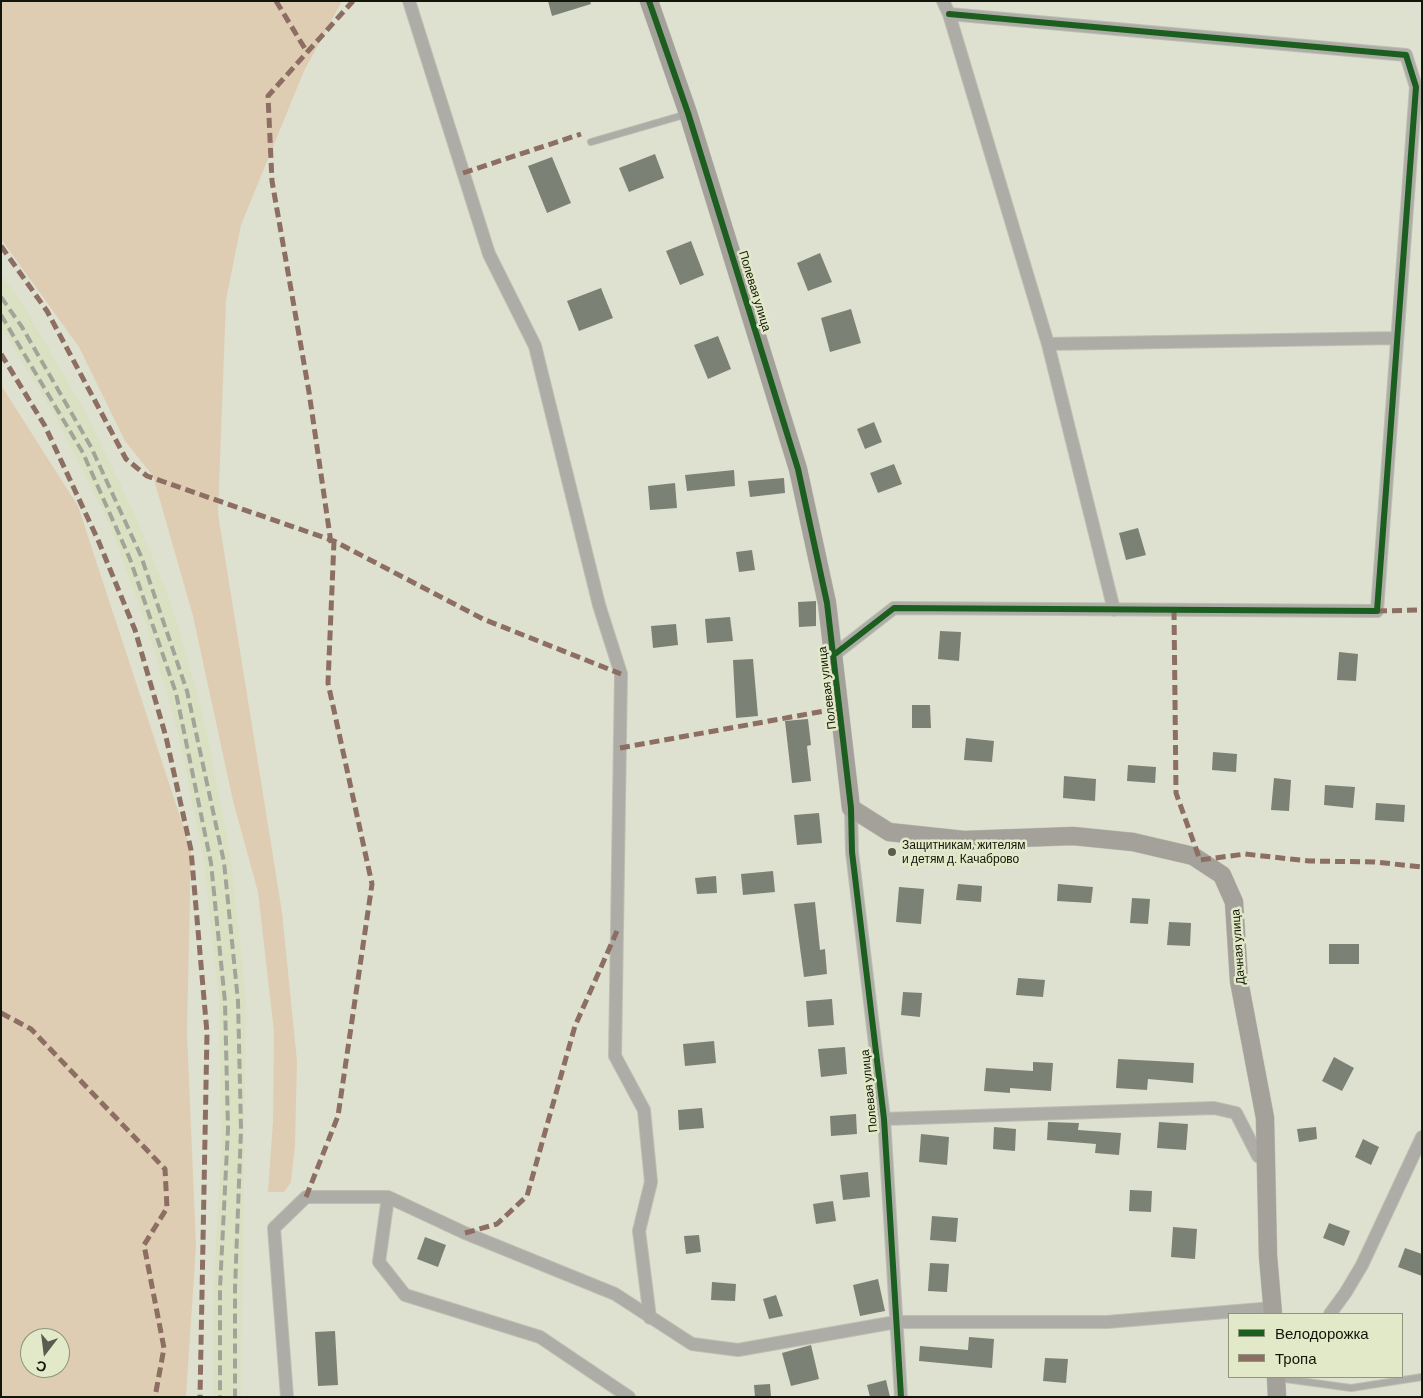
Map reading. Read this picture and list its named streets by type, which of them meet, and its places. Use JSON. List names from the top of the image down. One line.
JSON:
{"streets":{"street":["Полевая улица","Дачная улица"]},"crossings":[["Полевая улица","Дачная улица"]],"places":["Защитникам, жителям и детям д. Качаброво"],"legend":["Велодорожка","Тропа"],"north":"bottom"}
